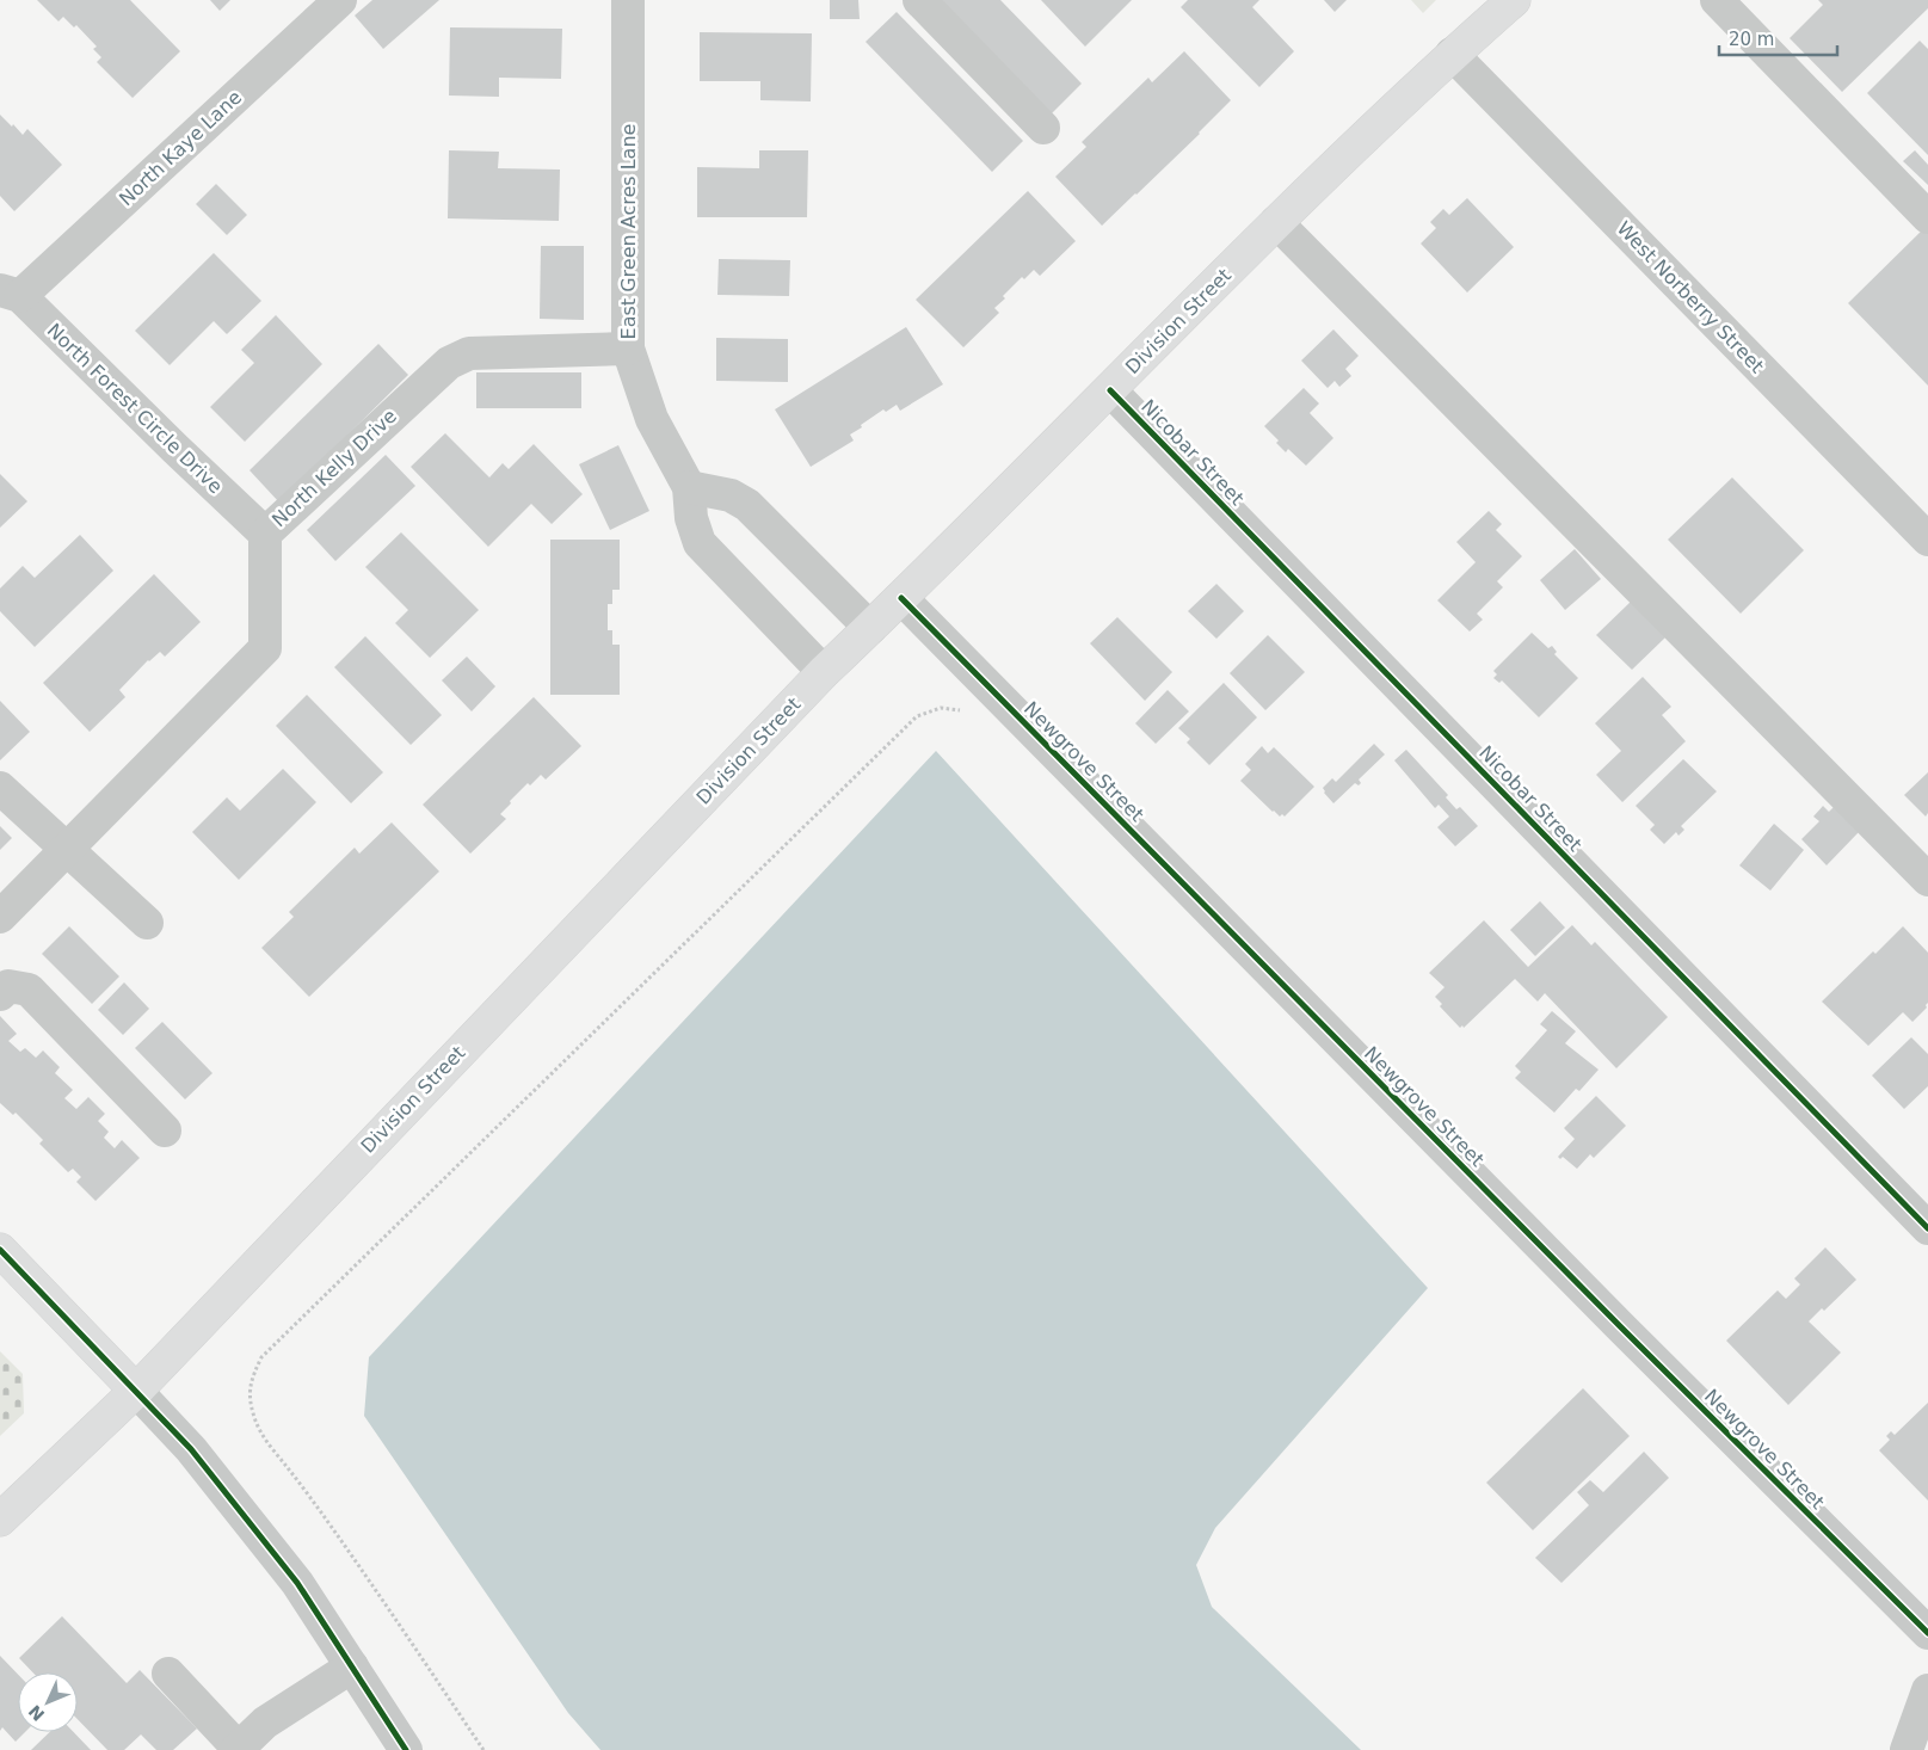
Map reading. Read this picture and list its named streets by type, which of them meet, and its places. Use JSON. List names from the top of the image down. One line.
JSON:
{"streets":{"main road":["Division Street"],"street":["North Kaye Lane","East Green Acres Lane","West Norberry Street","North Forest Circle Drive","Nicobar Street","North Kelly Drive","Newgrove Street"]},"crossings":[["North Kaye Lane","North Forest Circle Drive"],["East Green Acres Lane","Division Street"],["East Green Acres Lane","North Kelly Drive"],["West Norberry Street","Division Street"],["Division Street","Nicobar Street"],["Division Street","Newgrove Street"],["North Forest Circle Drive","North Kelly Drive"]],"scale_bar":"20 m","north":"bottom left"}
